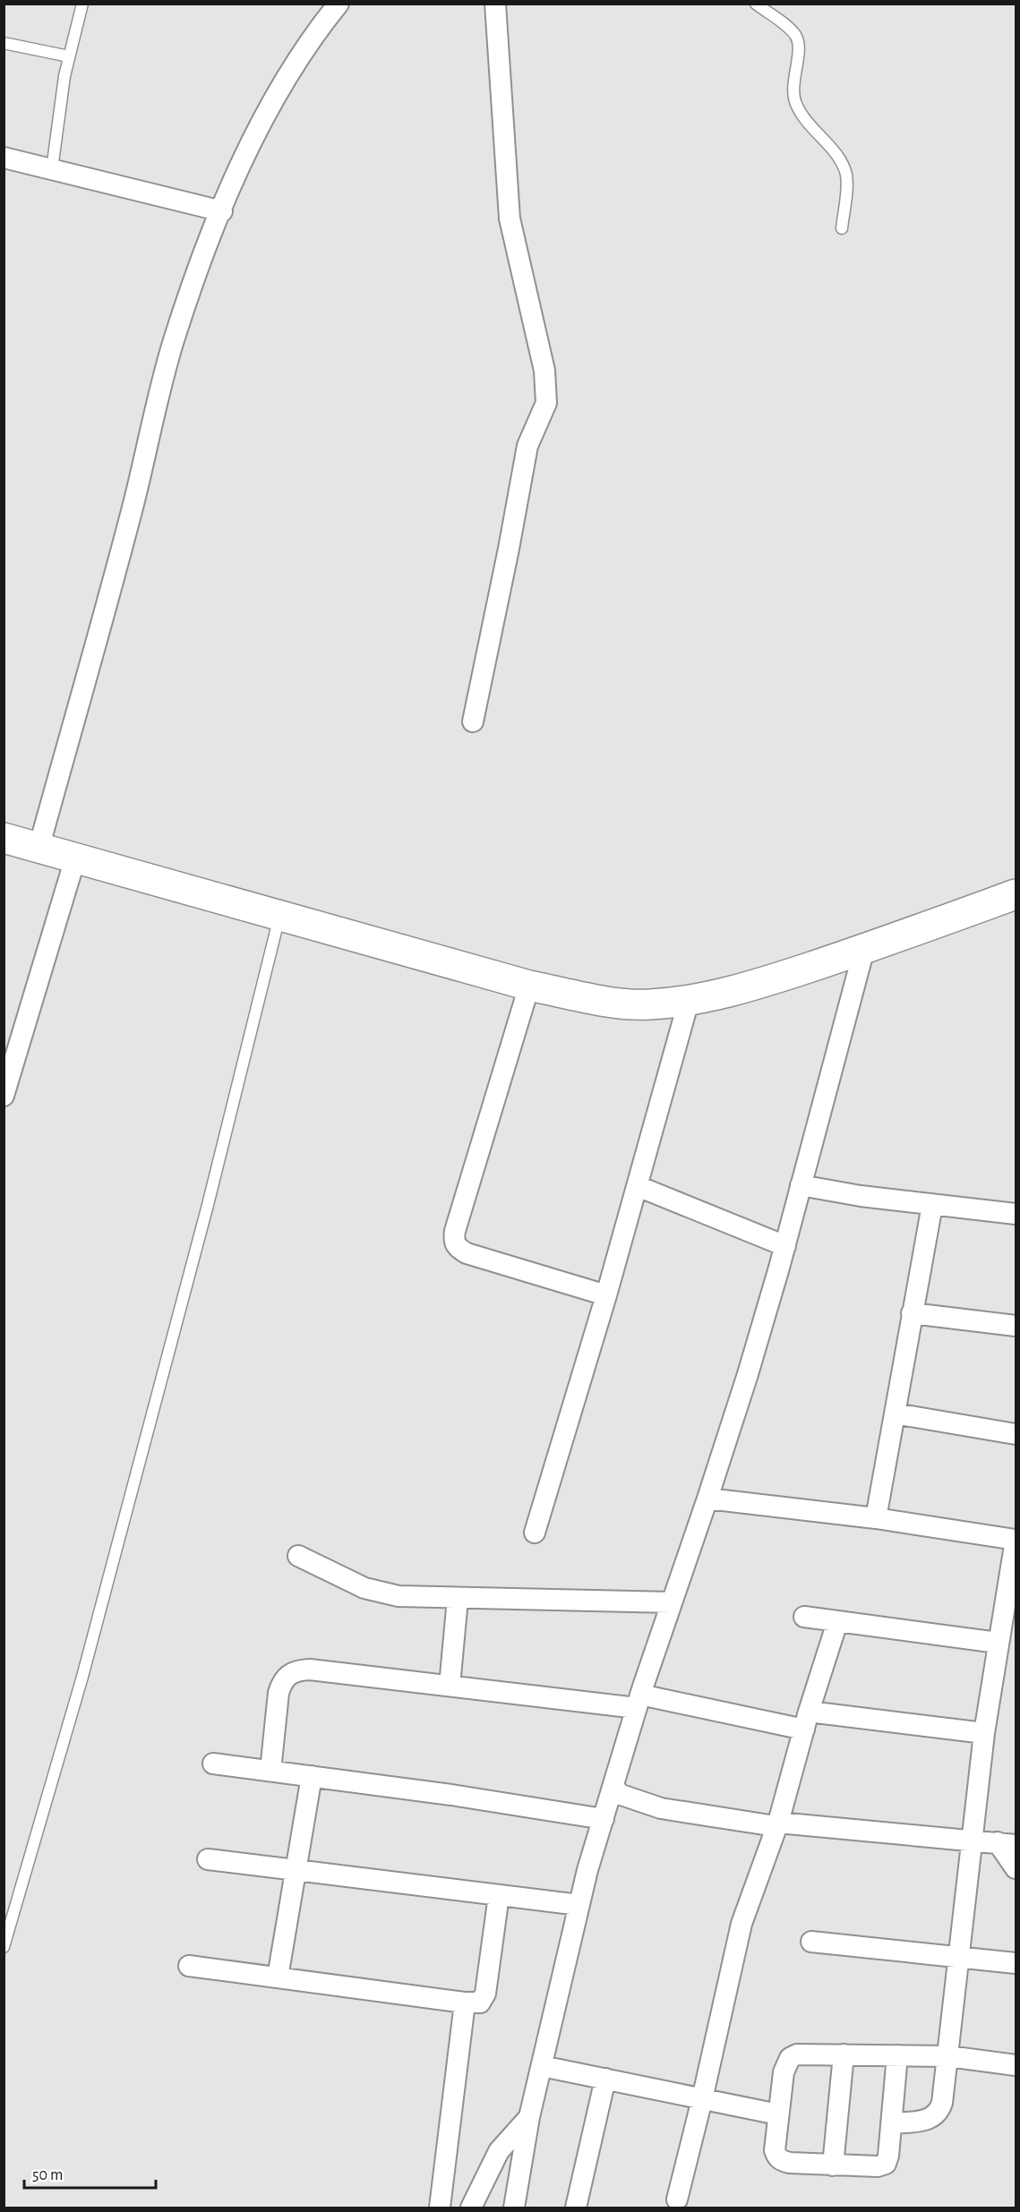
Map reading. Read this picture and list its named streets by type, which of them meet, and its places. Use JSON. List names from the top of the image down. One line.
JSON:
{"scale_bar":"50 m"}
